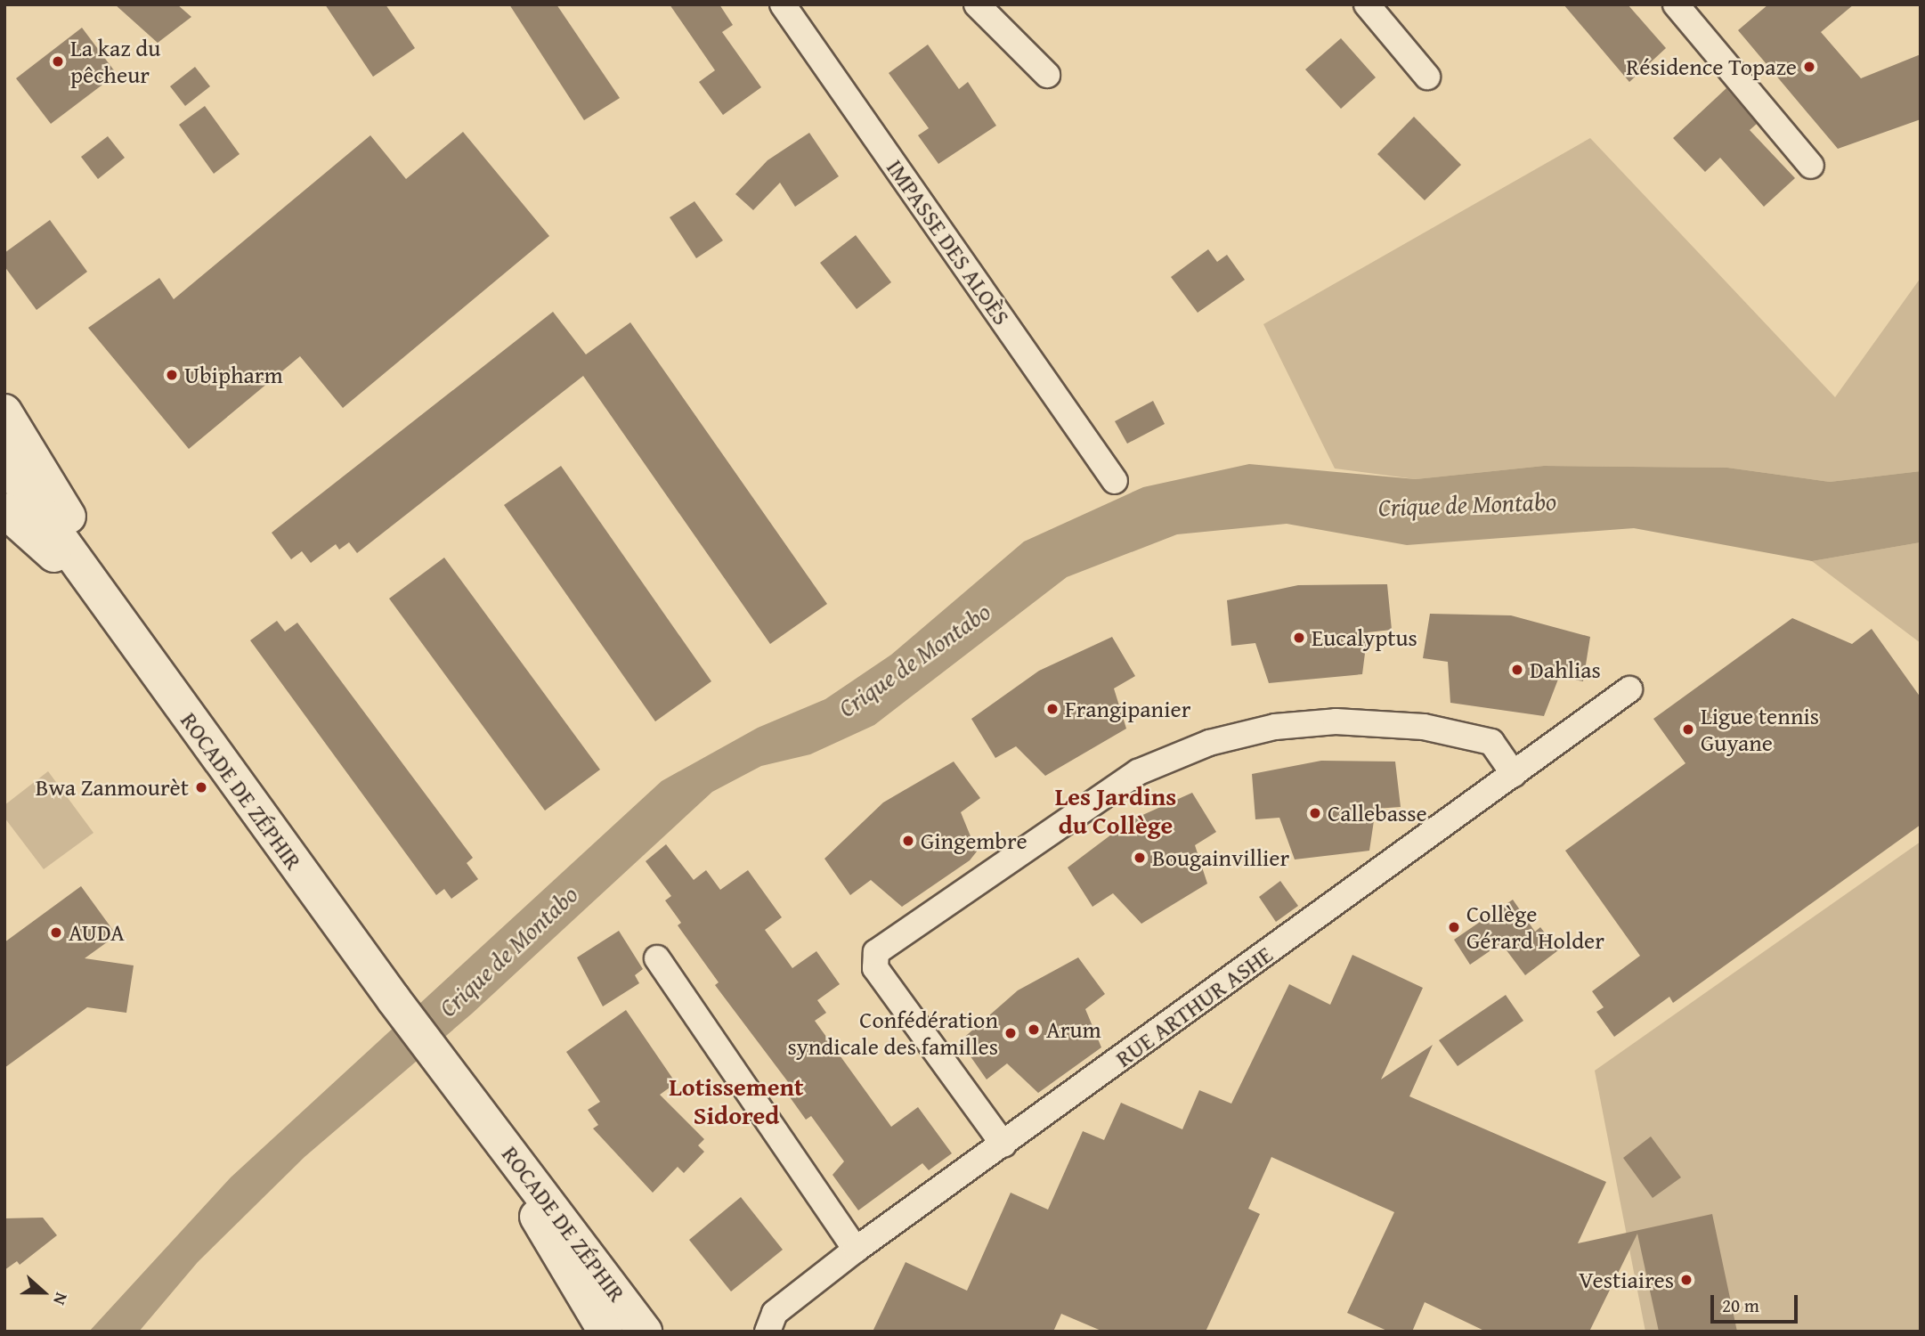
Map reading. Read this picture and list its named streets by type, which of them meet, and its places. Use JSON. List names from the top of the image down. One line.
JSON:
{"streets":{"main road":["ROCADE DE ZÉPHIR"],"street":["IMPASSE DES ALOÈS","RUE ARTHUR ASHE"]},"districts":["Les Jardins du Collège","Lotissement Sidored"],"water":["Crique de Montabo"],"places":["La kaz du pêcheur","Résidence Topaze","Ubipharm","Eucalyptus","Dahlias","Frangipanier","Ligue tennis Guyane","Bwa Zanmourèt","Callebasse","Gingembre","Bougainvillier","Collège Gérard Holder","AUDA","Arum","Confédération syndicale des familles","Vestiaires"],"scale_bar":"20 m","north":"right"}
